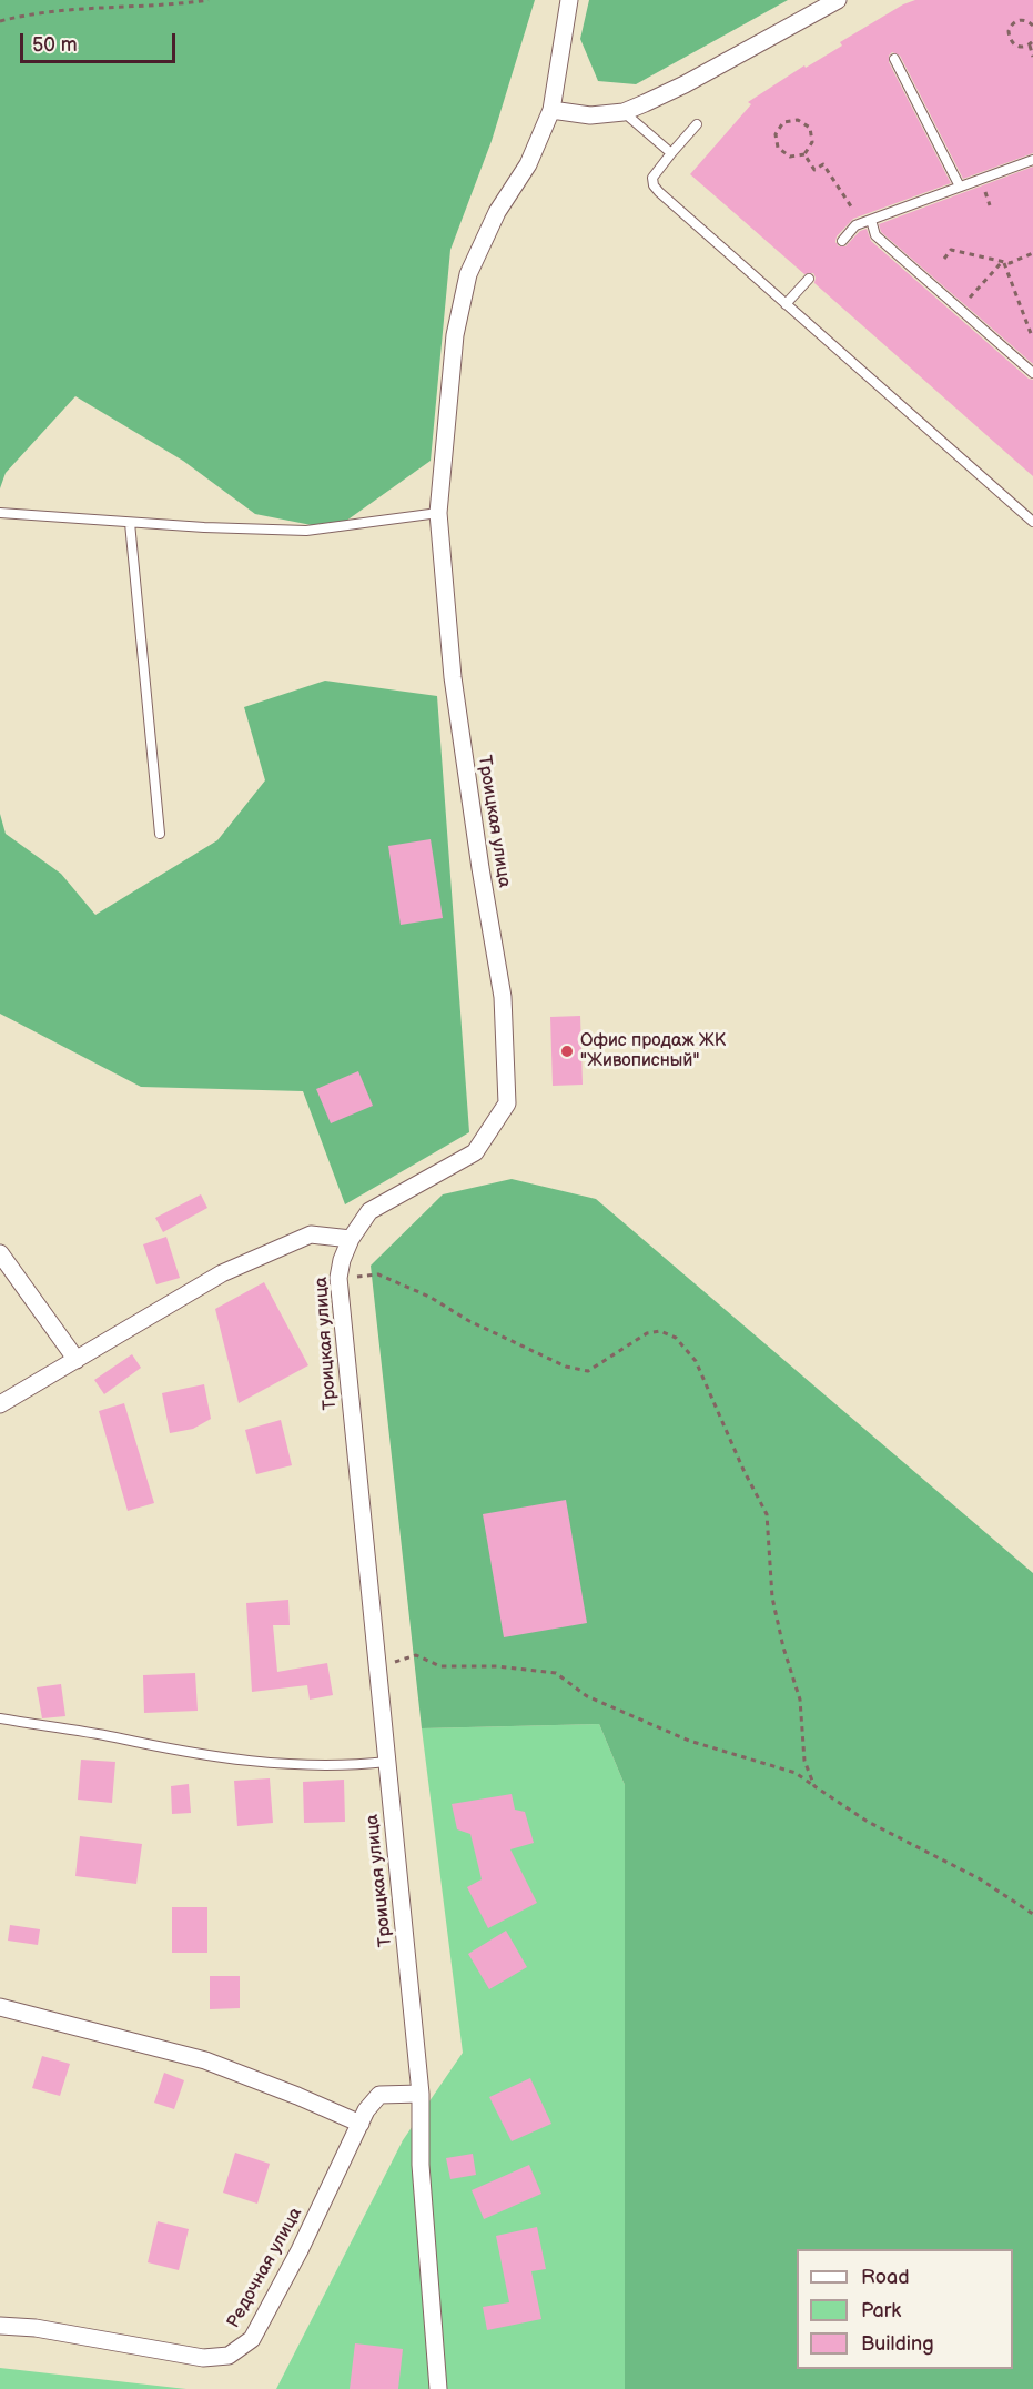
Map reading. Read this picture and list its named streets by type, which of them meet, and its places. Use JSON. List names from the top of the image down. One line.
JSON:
{"streets":{"street":["Троицкая улица","Редочная улица"]},"crossings":[["Троицкая улица","Редочная улица"]],"places":["Офис продаж ЖК \"Живописный\""],"legend":["Road","Park","Building"],"scale_bar":"50 m"}
